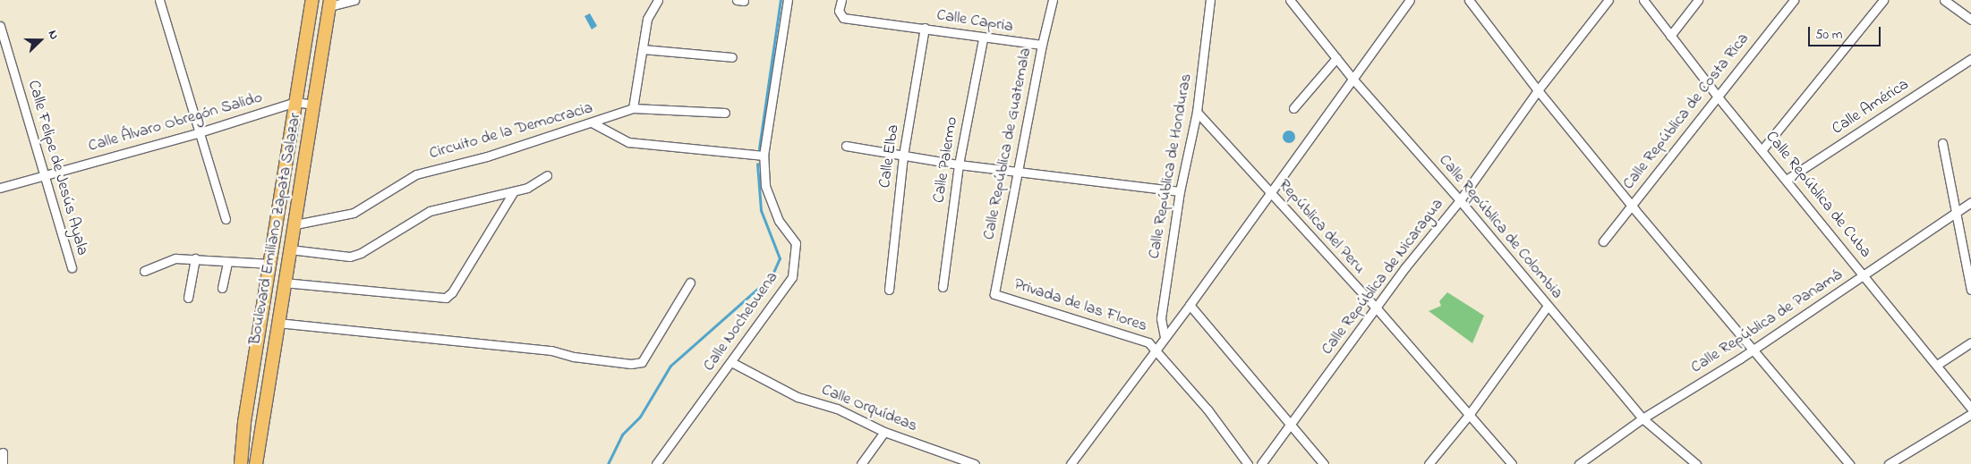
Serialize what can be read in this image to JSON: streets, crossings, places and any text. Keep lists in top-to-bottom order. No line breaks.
{"streets":{"main road":["Boulevard Emiliano Zapata Salazar"],"street":["Calle Capria","Calle América","Calle República de Costa Rica","Calle Álvaro Obregón Salido","Circuito de la Democracia","Calle República de Guatemala","Calle Elba","Calle Palermo","Calle República de Honduras","Calle Felipe de Jesús Ayala","Calle República de Cuba","República del Peru","Calle República de Colombia","Calle República de Nicaragua","Privada de las Flores","Calle Nochebuena","Calle República de Panamá","Calle Orquídeas"]},"crossings":[["Calle Capria","Calle República de Guatemala"],["Calle Capria","Calle Elba"],["Calle Capria","Calle Palermo"],["Calle América","Calle República de Cuba"],["Calle República de Costa Rica","Calle República de Cuba"],["Calle Álvaro Obregón Salido","Calle Felipe de Jesús Ayala"],["Calle Álvaro Obregón Salido","Boulevard Emiliano Zapata Salazar"],["Circuito de la Democracia","Boulevard Emiliano Zapata Salazar"],["Calle República de Guatemala","Privada de las Flores"],["Calle República de Honduras","República del Peru"],["Calle República de Cuba","Calle República de Panamá"],["República del Peru","Calle República de Nicaragua"],["Calle República de Colombia","Calle República de Nicaragua"],["Calle República de Colombia","Calle República de Panamá"],["Calle Nochebuena","Calle Orquídeas"]],"scale_bar":"50 m","north":"right"}
